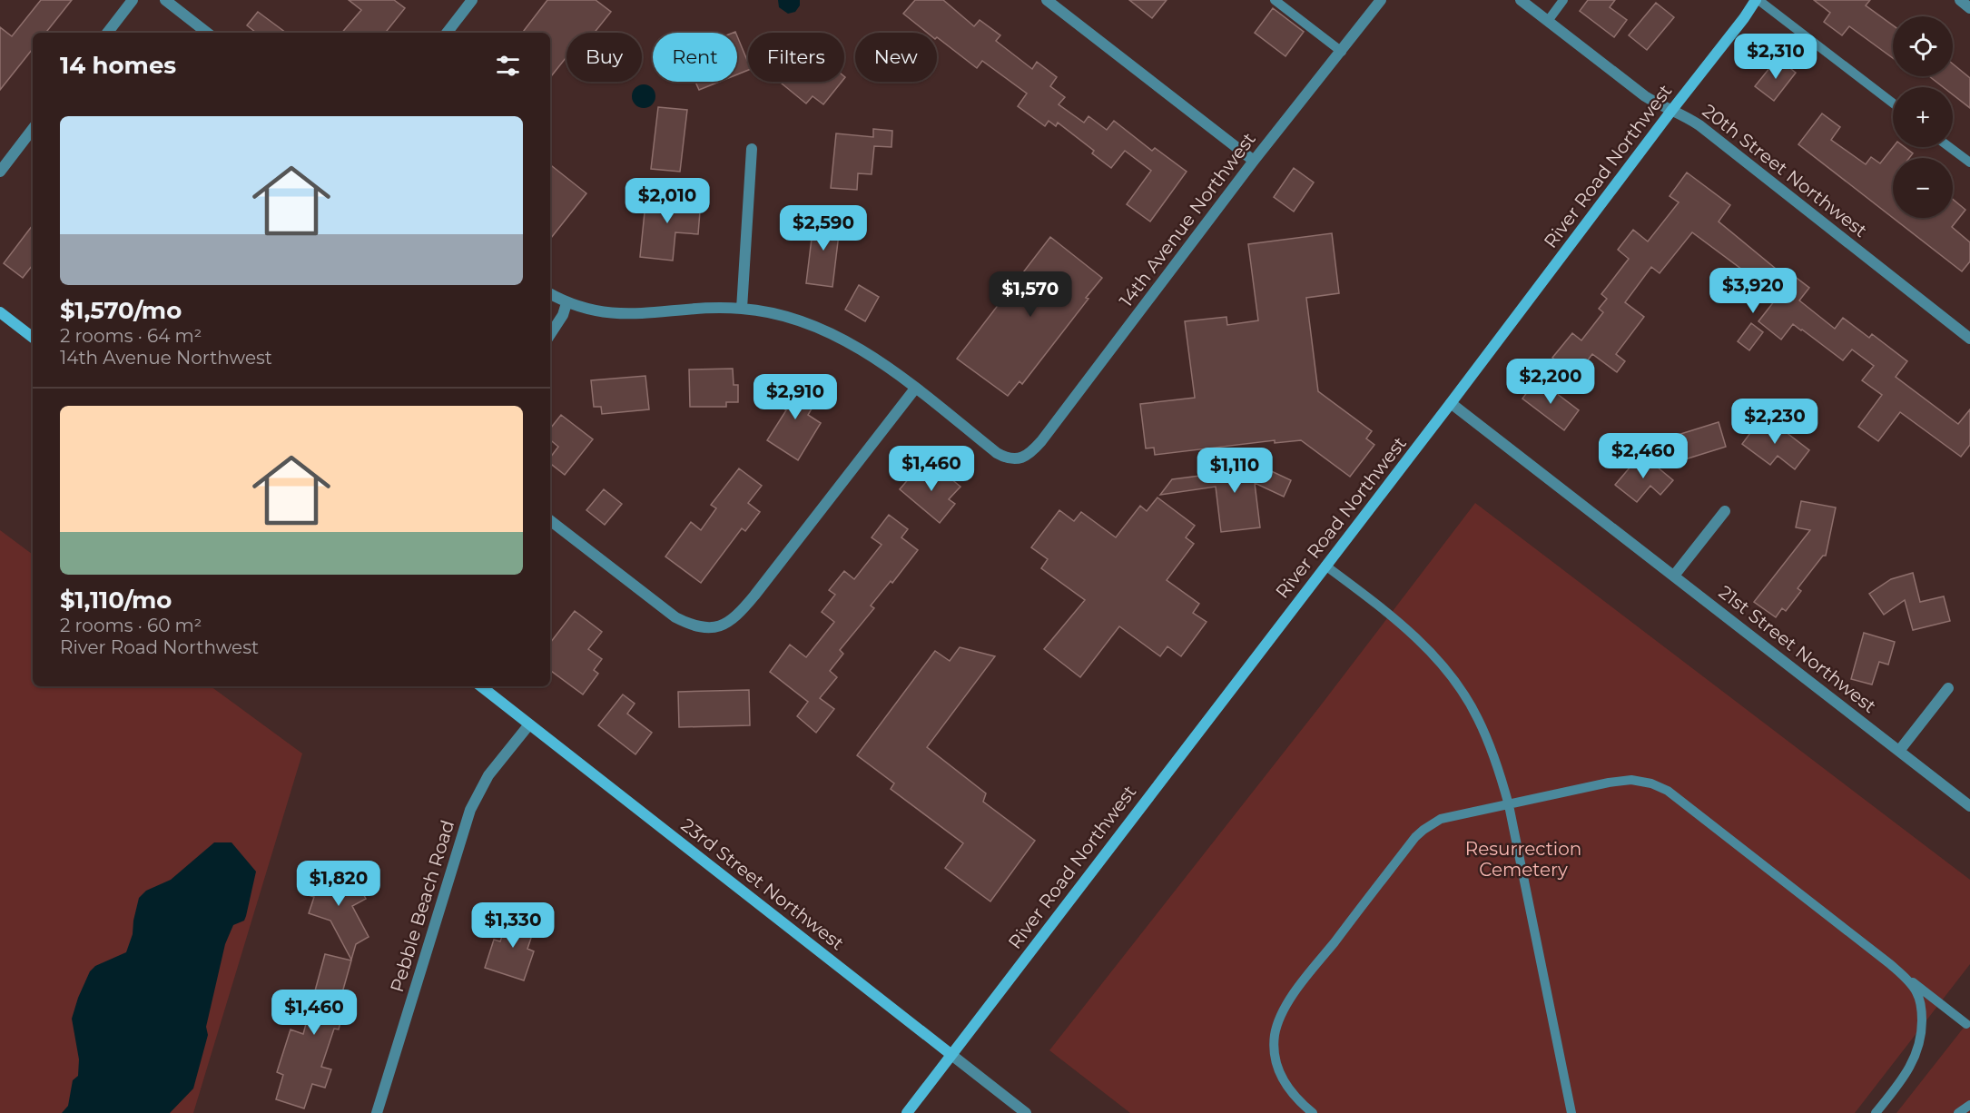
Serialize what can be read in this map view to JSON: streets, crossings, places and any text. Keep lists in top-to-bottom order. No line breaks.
{"streets":{"street":["River Road Northwest","20th Street Northwest","14th Avenue Northwest","21st Street Northwest","23rd Street Northwest","Pebble Beach Road"]},"crossings":[["River Road Northwest","20th Street Northwest"],["River Road Northwest","21st Street Northwest"],["River Road Northwest","23rd Street Northwest"],["23rd Street Northwest","Pebble Beach Road"]],"parks":["Resurrection Cemetery"],"page":{"map_buttons":["+","−"],"chip":["Buy","Rent","Filters","New"],"heading":"14 homes","price":["$2,310","$2,010","$2,590","$3,920","$1,570","$2,200","$2,910","$2,230","$2,460","$1,460","$1,110","$1,820","$1,330","$1,460"],"list":[{"name":"$1,570/mo","note":"2 rooms · 64 m² · 14th Avenue Northwest"},{"name":"$1,110/mo","note":"2 rooms · 60 m² · River Road Northwest"}]}}
